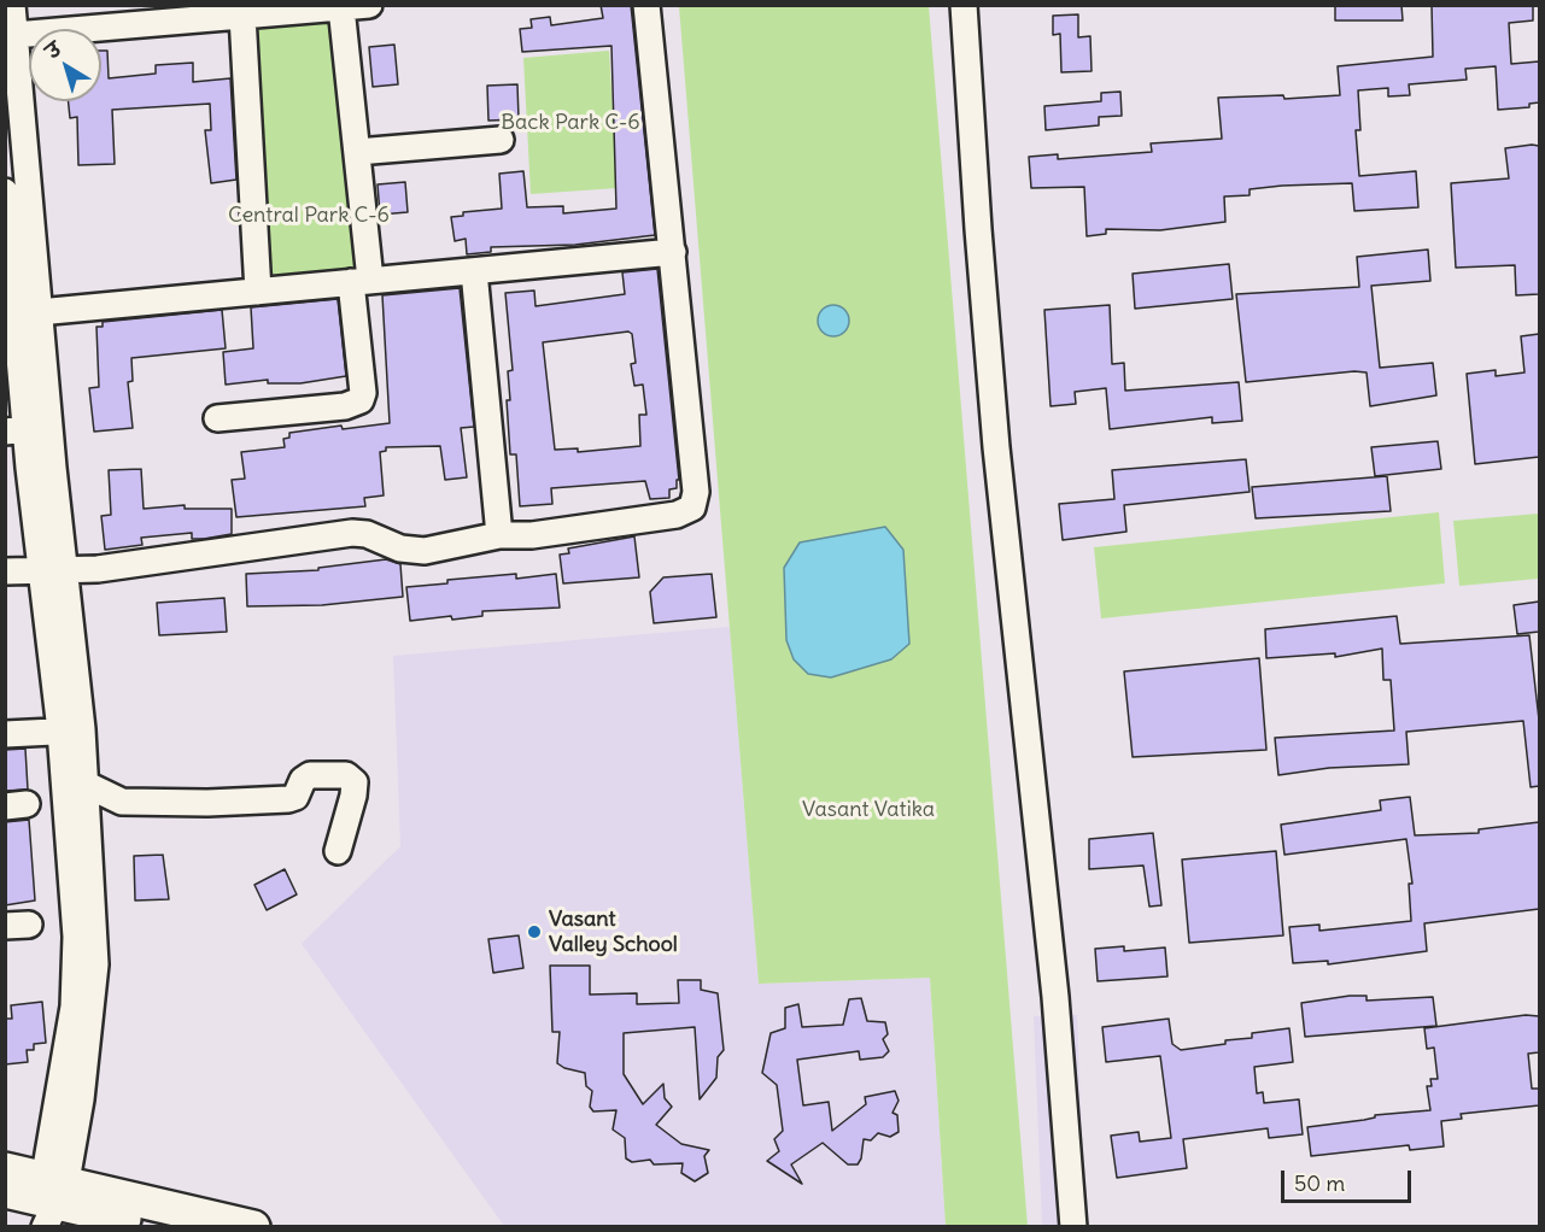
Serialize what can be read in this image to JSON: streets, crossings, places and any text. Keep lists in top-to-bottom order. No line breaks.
{"parks":["Back Park C-6","Central Park C-6","Vasant Vatika"],"places":["Vasant Valley School"],"scale_bar":"50 m","north":"top left"}
